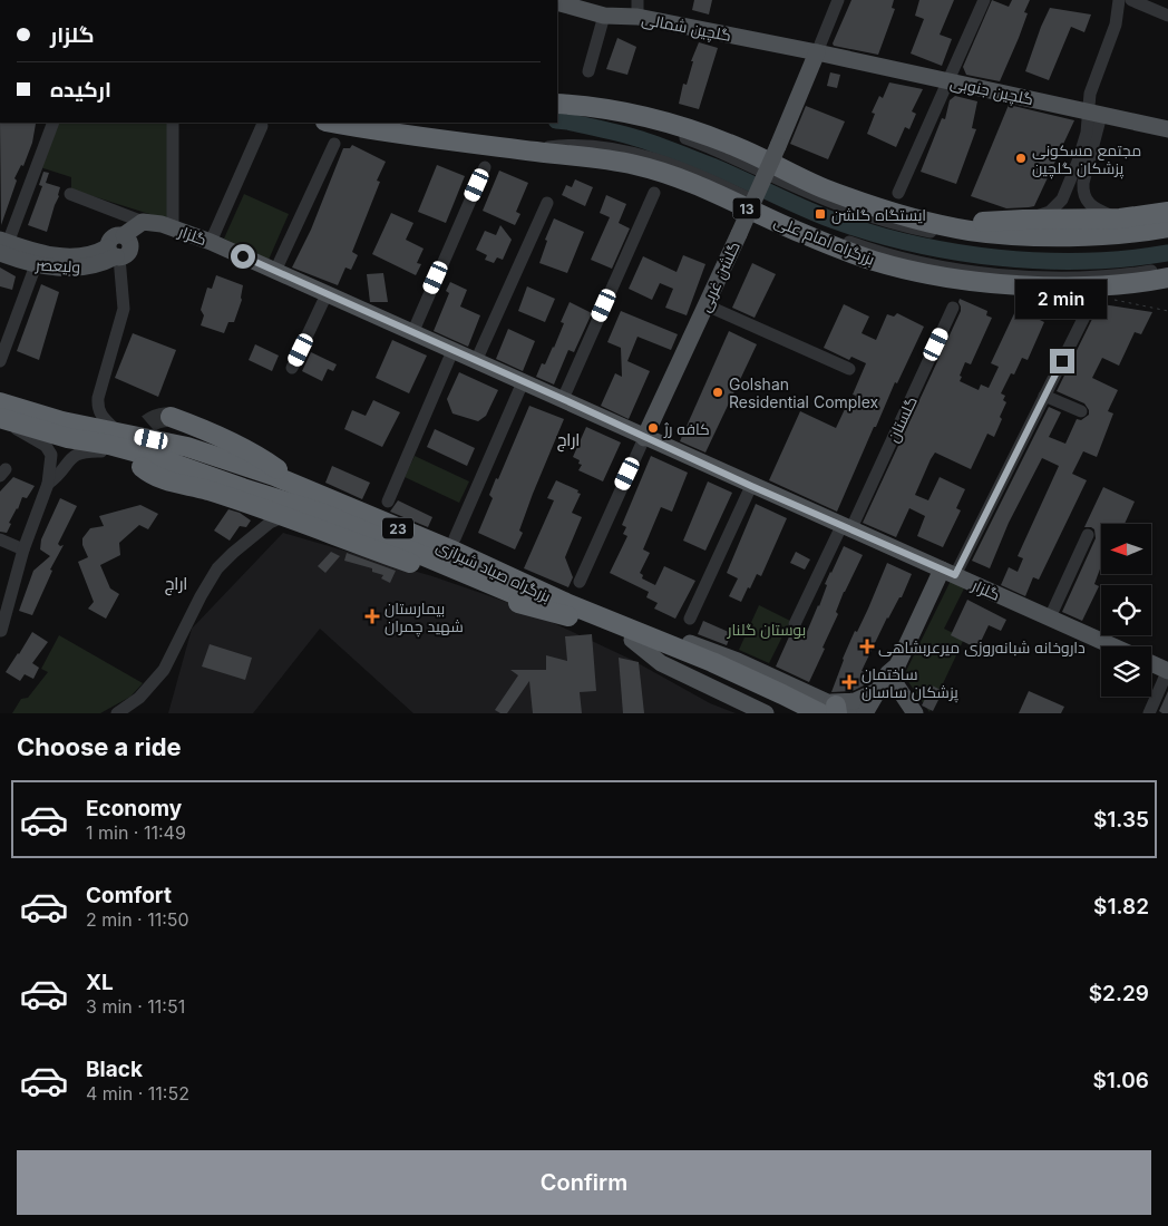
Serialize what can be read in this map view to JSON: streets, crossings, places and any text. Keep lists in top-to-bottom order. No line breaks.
{"streets":{"highway":["13","بزرگراه امام علی","23","بزرگراه صیاد شیرازی"],"main road":["گلچین شمالی","گلچین جنوبی","گلزار","ولیعصر","گلشن غربی"],"street":["گلستان"]},"crossings":[["گلچین شمالی","گلچین جنوبی"],["گلچین شمالی","گلشن غربی"],["گلچین جنوبی","گلشن غربی"],["گلزار","گلشن غربی"],["گلزار","گلستان"]],"districts":["اراج","اراج"],"parks":["بوستان گلنار"],"places":{"other":["مجتمع مسکونی پزشکان گلچین","Golshan Residential Complex","کافه رژ"],"transit":["ایستگاه گلشن"],"health":["بیمارستان شهید چمران","داروخانه شبانه‌روزی میرعربشاهی","ساختمان پزشکان ساسان"]},"north":"left","page":{"banner":["گلزار","ارکیده"],"bubble":"2 min","heading":"Choose a ride","list":[{"name":"Economy","note":"1 min · 11:49","value":"$1.35"},{"name":"Comfort","note":"2 min · 11:50","value":"$1.82"},{"name":"XL","note":"3 min · 11:51","value":"$2.29"},{"name":"Black","note":"4 min · 11:52","value":"$1.06"}],"buttons":"Confirm"}}
